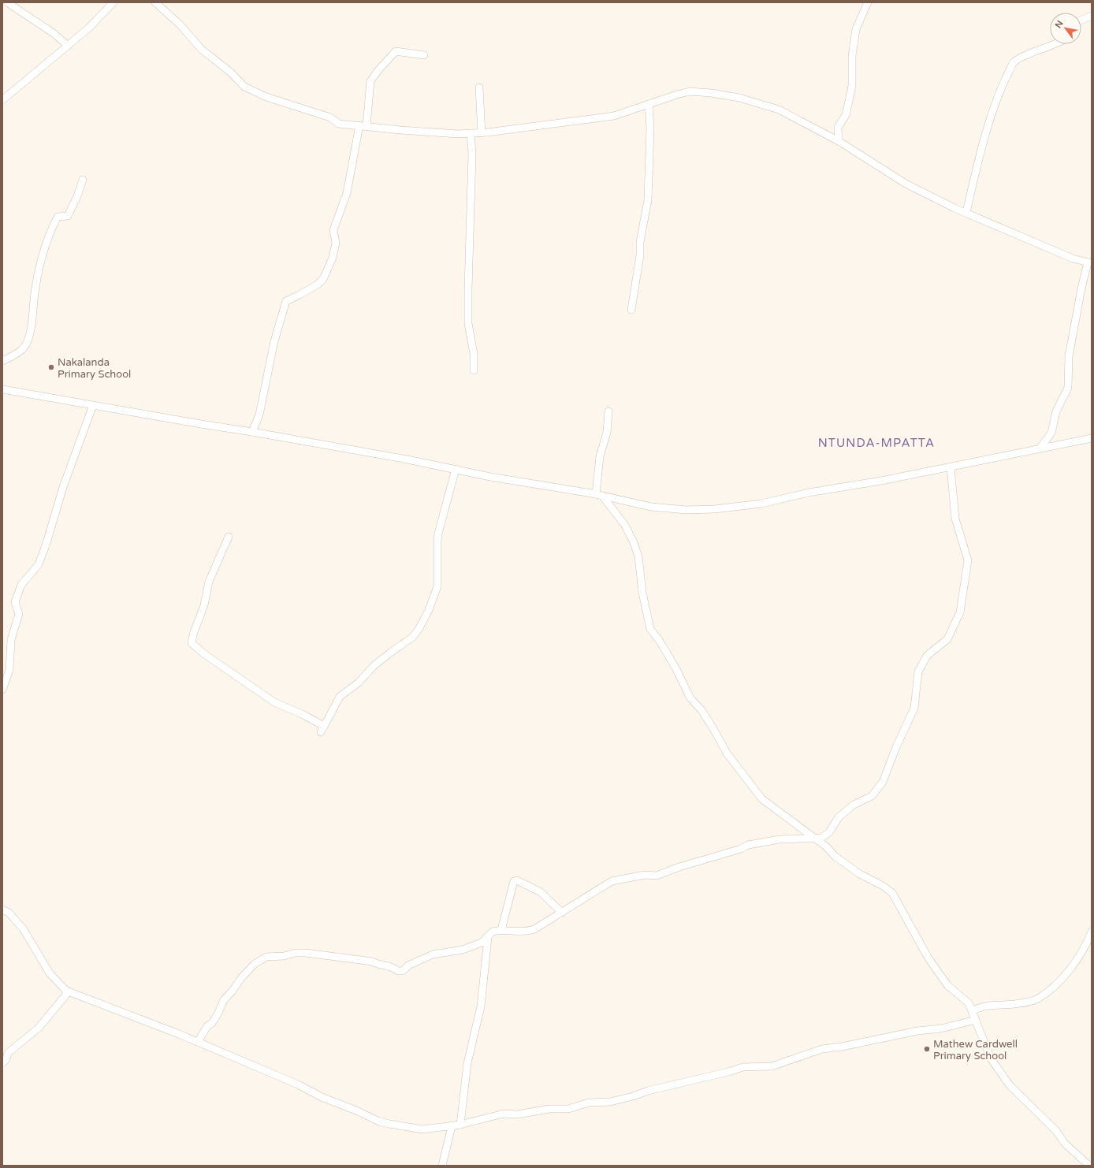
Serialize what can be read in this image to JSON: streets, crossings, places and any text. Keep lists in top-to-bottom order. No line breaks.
{"districts":["NTUNDA-MPATTA"],"places":["Nakalanda Primary School","Mathew Cardwell Primary School"],"north":"top left"}
